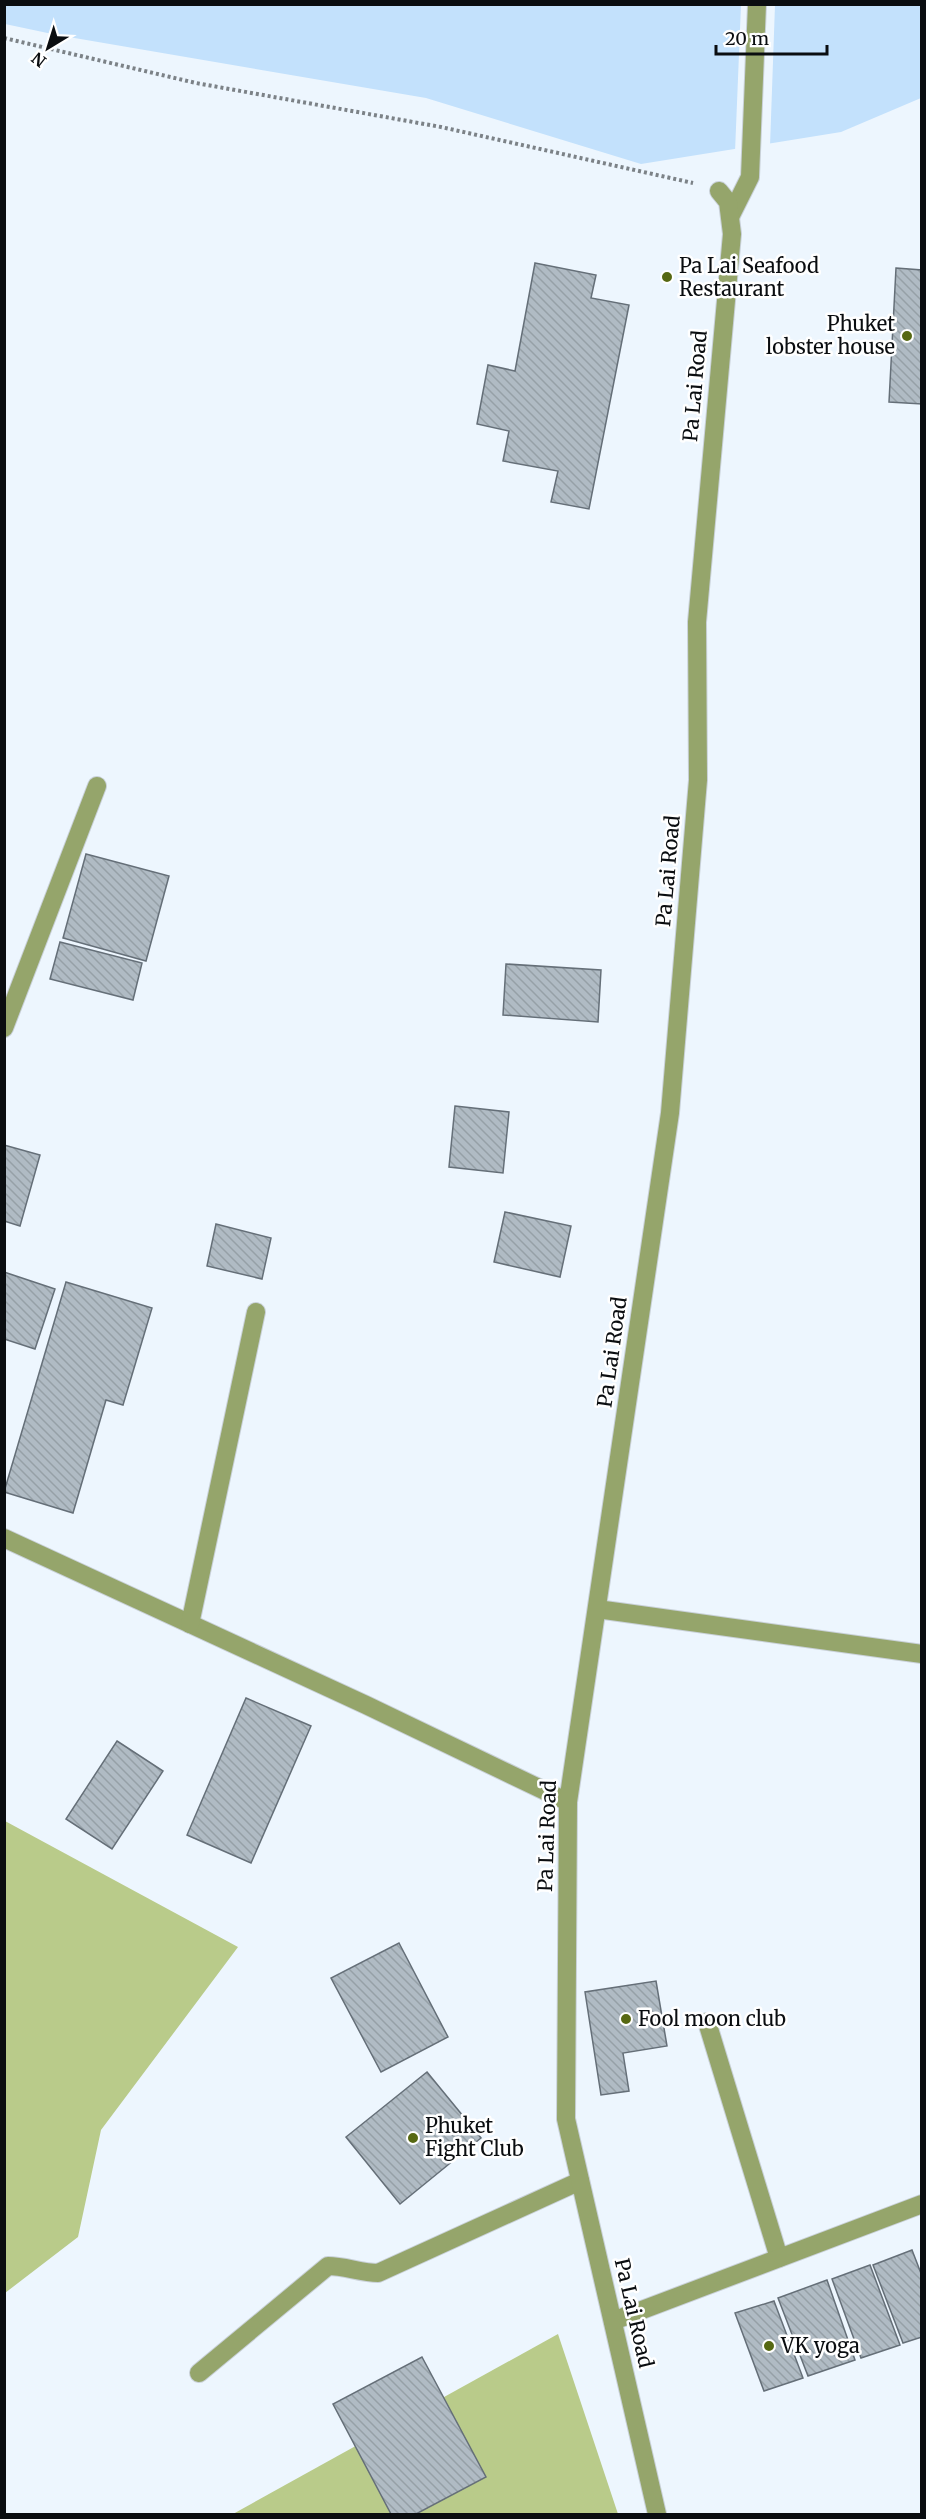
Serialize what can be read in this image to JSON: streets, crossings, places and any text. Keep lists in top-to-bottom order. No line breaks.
{"streets":{"street":["Pa Lai Road"]},"places":["Pa Lai Seafood Restaurant","Phuket lobster house","Fool moon club","Phuket Fight Club","VK yoga"],"scale_bar":"20 m","north":"bottom left"}
